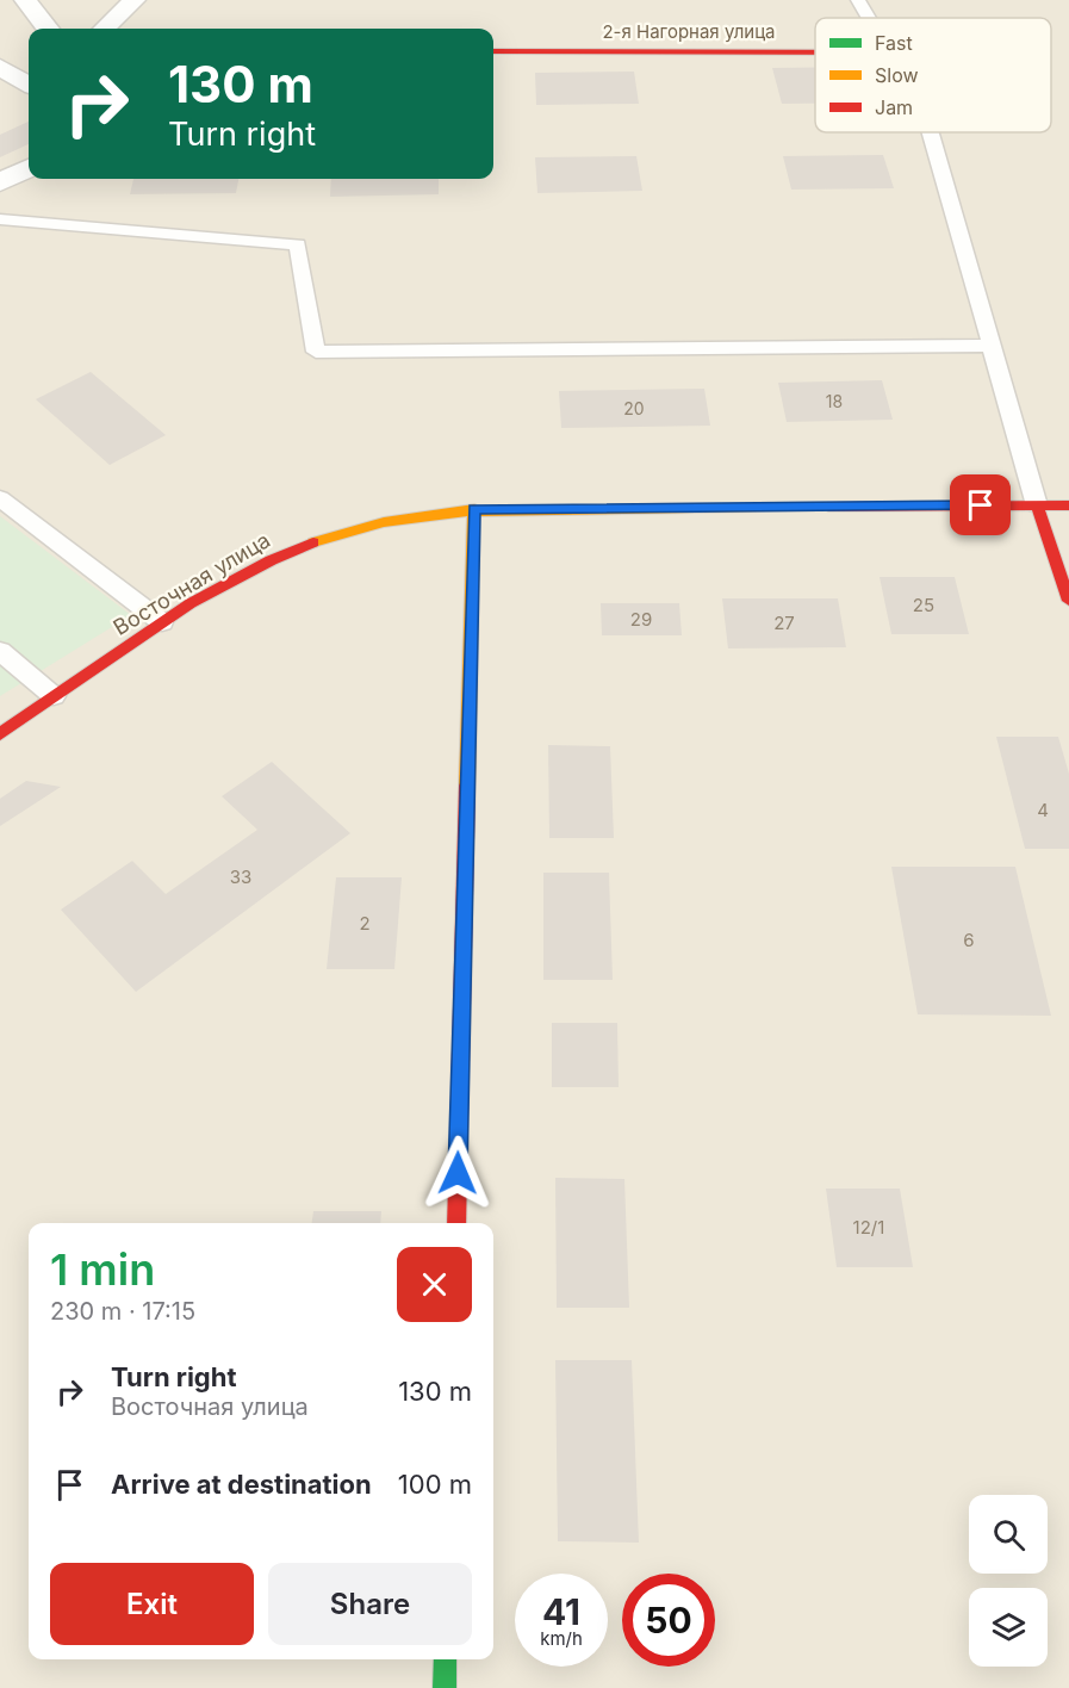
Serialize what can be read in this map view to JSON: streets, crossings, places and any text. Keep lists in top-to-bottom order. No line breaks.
{"streets":{"main road":["2-я Нагорная улица","Восточная улица"]},"house_numbers":["18","20","25","29","27","4","33","2","6","12/1"],"legend":["Fast","Slow","Jam"],"page":{"turn":["130 m","Turn right"],"heading":["1 min","230 m · 17:15"],"list":[{"name":"Turn right","note":"Восточная улица","value":"130 m"},{"name":"Arrive at destination","value":"100 m"}],"buttons":["Exit","Share"],"speed":"41 km/h","limit":"50"}}
